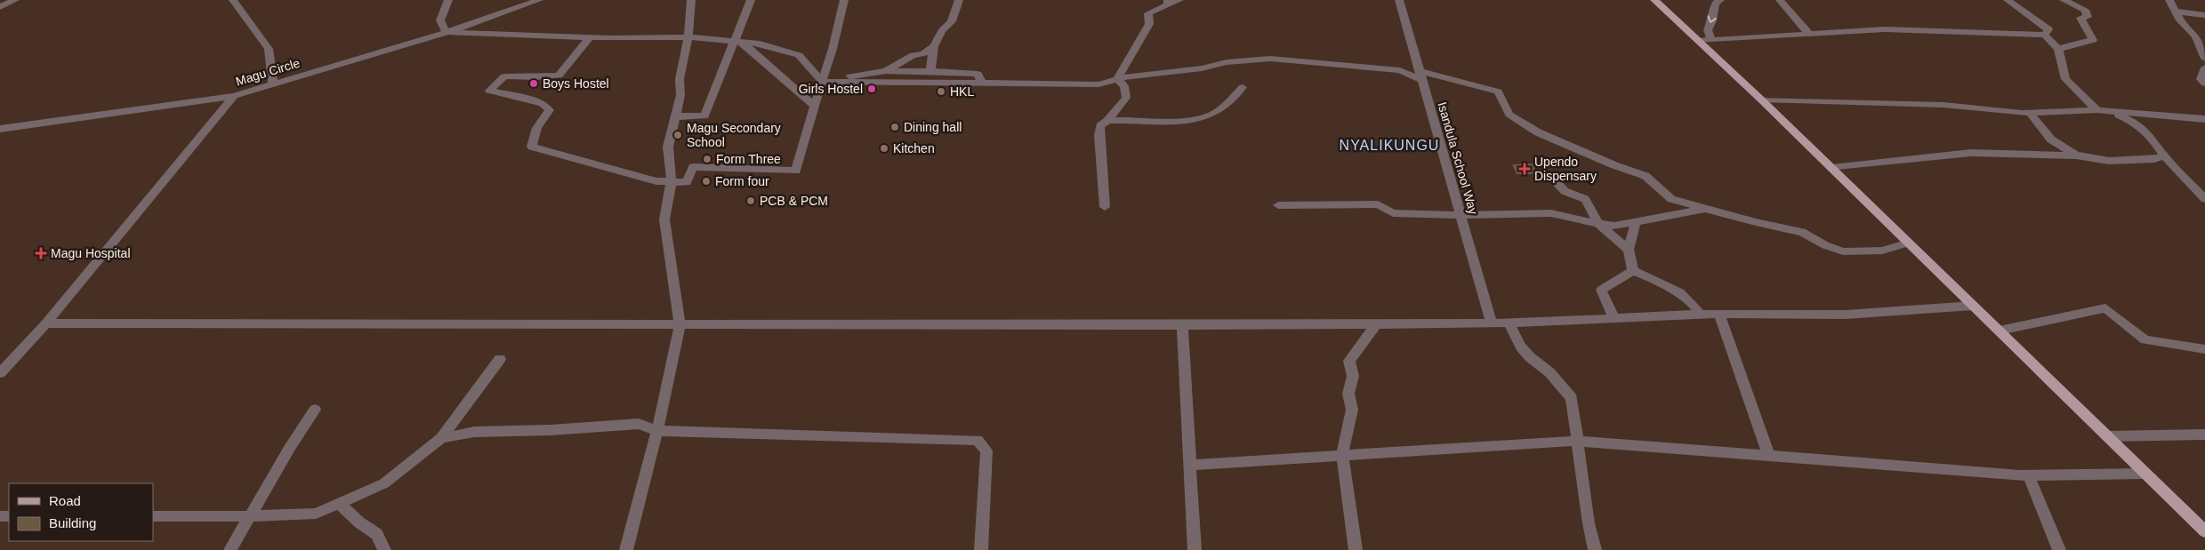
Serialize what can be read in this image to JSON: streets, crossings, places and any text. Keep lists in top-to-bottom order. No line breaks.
{"streets":{"street":["Magu Circle","Isandula School Way"]},"districts":["NYALIKUNGU"],"places":{"other":["Boys Hostel","Girls Hostel","HKL","Dining hall","Magu Secondary School","Kitchen","Form Three","Form four","PCB & PCM"],"health":["Upendo Dispensary","Magu Hospital"]},"legend":["Road","Building"]}
